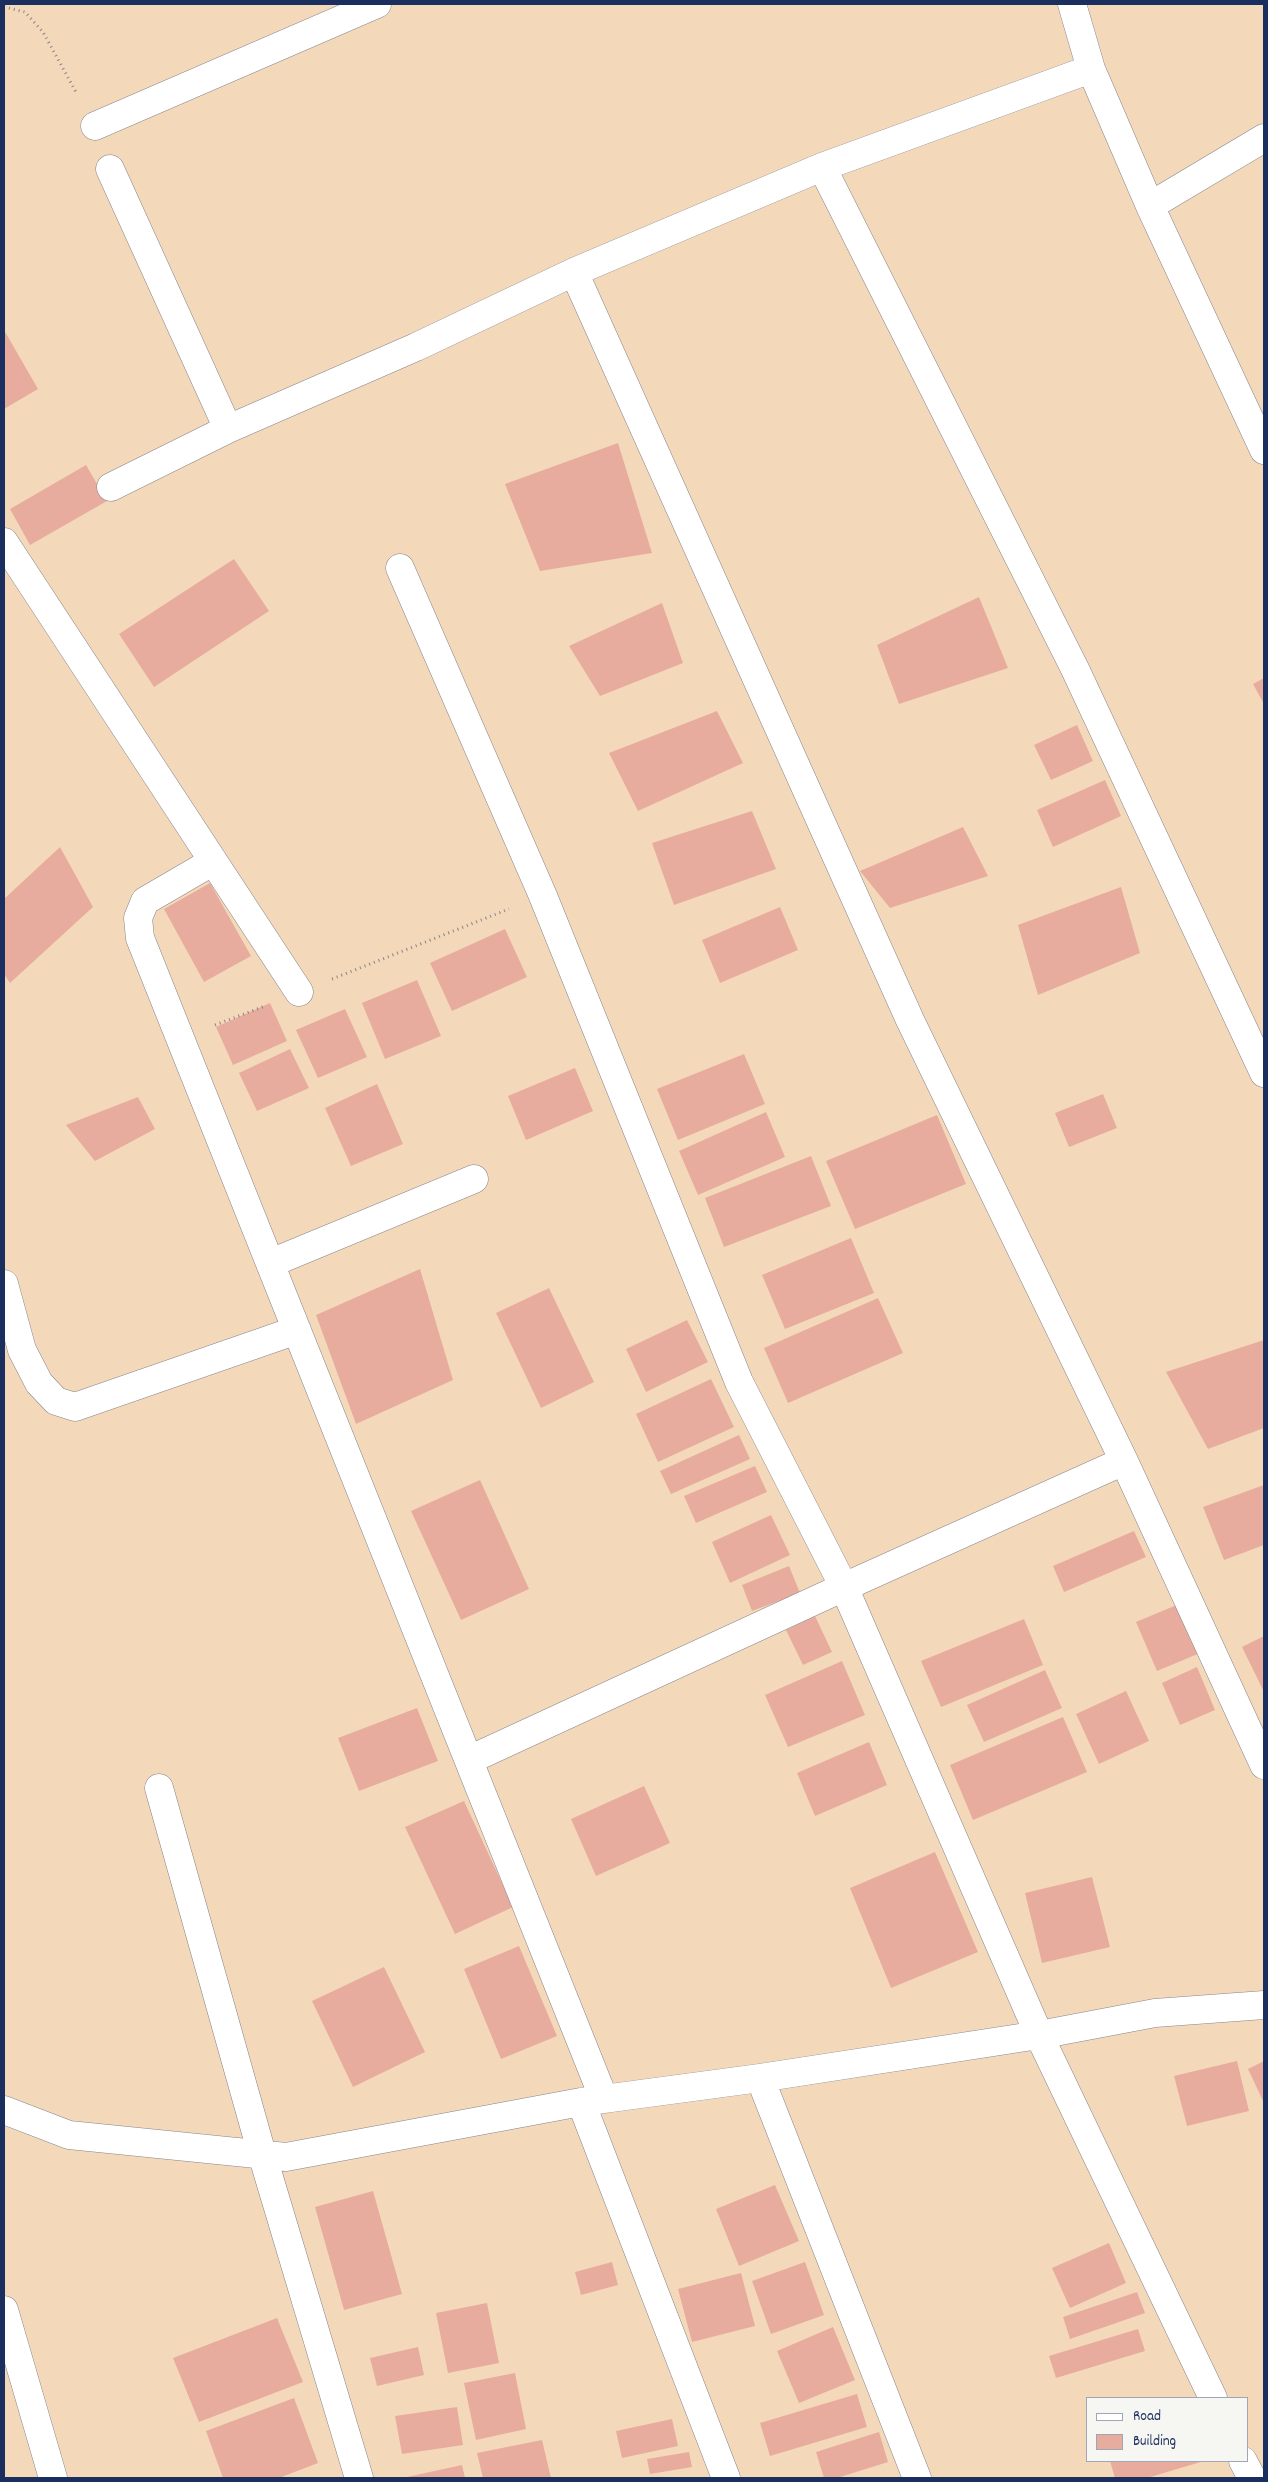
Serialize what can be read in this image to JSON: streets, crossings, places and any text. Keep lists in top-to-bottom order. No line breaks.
{"legend":["Road","Building"]}
